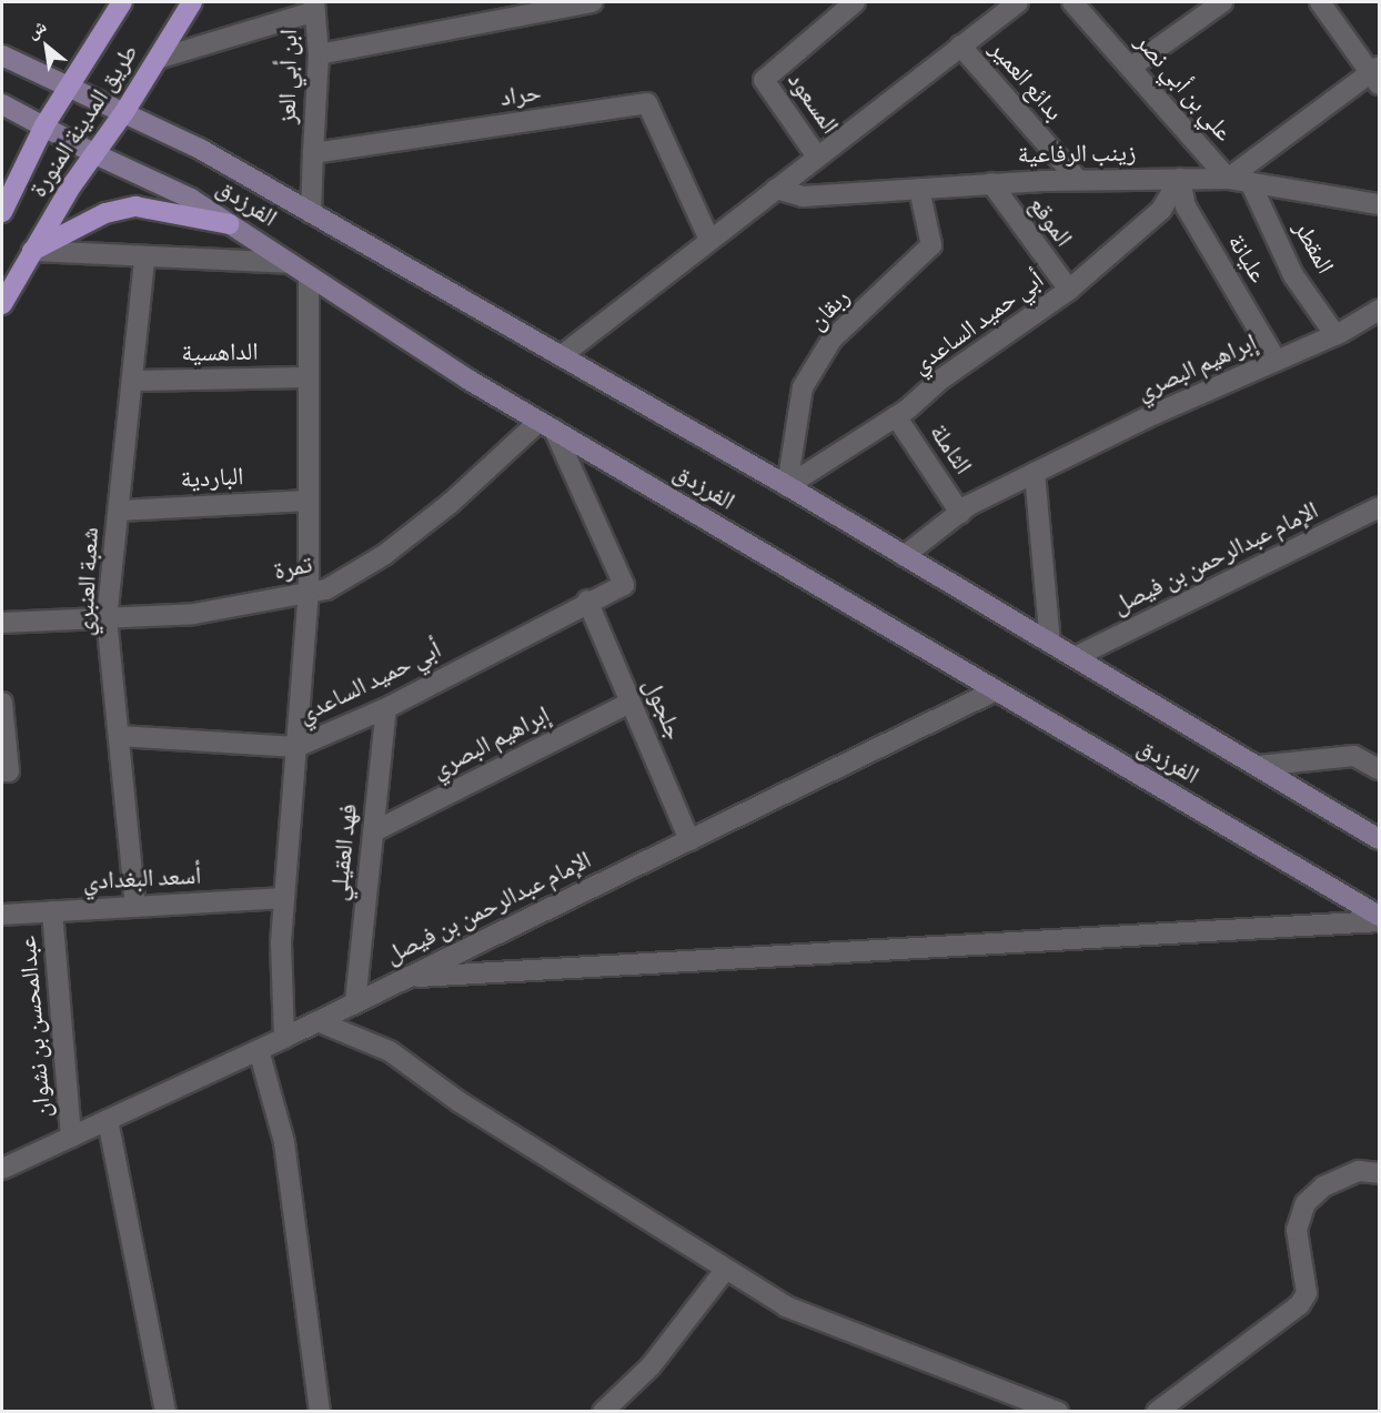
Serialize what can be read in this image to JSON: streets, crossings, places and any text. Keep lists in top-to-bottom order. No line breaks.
{"streets":{"main road":["طريق المدينة المنورة","الفرزدق"],"street":["ابن أبي العز","بدائع العمير","علي بن أبي نصر","حراد","المسعود","زينب الرفاعية","الموقع","المقطر","عليانة","ربقان","أبي حميد الساعدي","الداهسية","إبراهيم البصري","الثاملة","الباردية","الإمام عبدالرحمن بن فيصل","تمرة","شعبة العنبري","جلجول","فهد العقيلي","أسعد البغدادي","عبدالمحسن بن نشوان"]},"crossings":[["ابن أبي العز","حراد"],["بدائع العمير","زينب الرفاعية"],["علي بن أبي نصر","زينب الرفاعية"],["طريق المدينة المنورة","الفرزدق"],["زينب الرفاعية","الموقع"],["زينب الرفاعية","المقطر"],["زينب الرفاعية","عليانة"],["زينب الرفاعية","ربقان"],["زينب الرفاعية","أبي حميد الساعدي"],["الفرزدق","ربقان"],["الفرزدق","أبي حميد الساعدي"],["الفرزدق","إبراهيم البصري"],["الفرزدق","الإمام عبدالرحمن بن فيصل"],["الفرزدق","تمرة"],["الموقع","أبي حميد الساعدي"],["المقطر","إبراهيم البصري"],["عليانة","أبي حميد الساعدي"],["عليانة","إبراهيم البصري"],["ربقان","أبي حميد الساعدي"],["أبي حميد الساعدي","الثاملة"],["أبي حميد الساعدي","تمرة"],["أبي حميد الساعدي","شعبة العنبري"],["أبي حميد الساعدي","جلجول"],["أبي حميد الساعدي","فهد العقيلي"],["الداهسية","شعبة العنبري"],["إبراهيم البصري","الثاملة"],["إبراهيم البصري","جلجول"],["إبراهيم البصري","فهد العقيلي"],["الباردية","شعبة العنبري"],["الإمام عبدالرحمن بن فيصل","جلجول"],["الإمام عبدالرحمن بن فيصل","فهد العقيلي"],["الإمام عبدالرحمن بن فيصل","عبدالمحسن بن نشوان"],["تمرة","شعبة العنبري"],["شعبة العنبري","أسعد البغدادي"],["أسعد البغدادي","عبدالمحسن بن نشوان"]],"north":"top left"}
